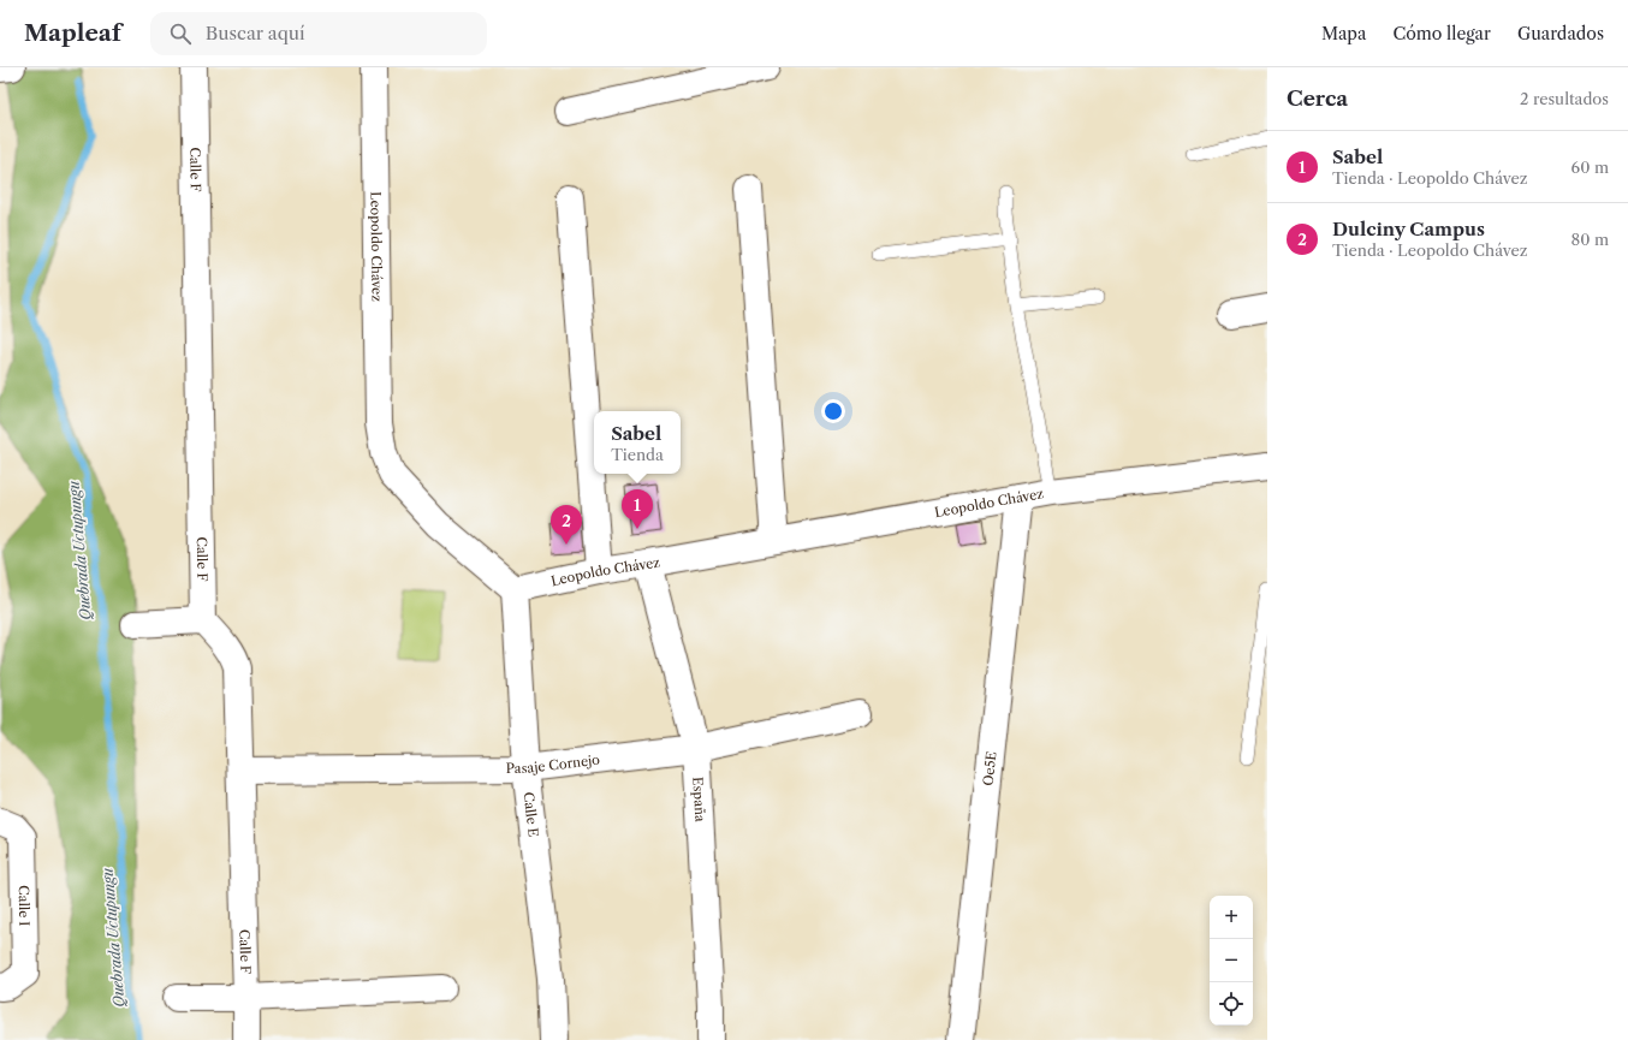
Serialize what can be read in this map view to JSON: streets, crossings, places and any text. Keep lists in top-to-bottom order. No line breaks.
{"streets":{"street":["Calle F","Leopoldo Chávez","Pasaje Cornejo","Oe5E","España","Calle E","Calle I"]},"crossings":[["Calle F","Pasaje Cornejo"],["Leopoldo Chávez","Oe5E"],["Leopoldo Chávez","España"],["Leopoldo Chávez","Calle E"],["Pasaje Cornejo","España"],["Pasaje Cornejo","Calle E"]],"water":["Quebrada Uctupungu"],"page":{"header":"Mapleaf","search":"Buscar aquí","nav":["Mapa","Cómo llegar","Guardados"],"heading":["Cerca","2 resultados"],"list":[{"mark":"1","name":"Sabel","note":"Tienda · Leopoldo Chávez","value":"60 m"},{"mark":"2","name":"Dulciny Campus","note":"Tienda · Leopoldo Chávez","value":"80 m"}],"popup":["Sabel","Tienda"],"pins":["1","2"],"map_buttons":["+","−"]}}
